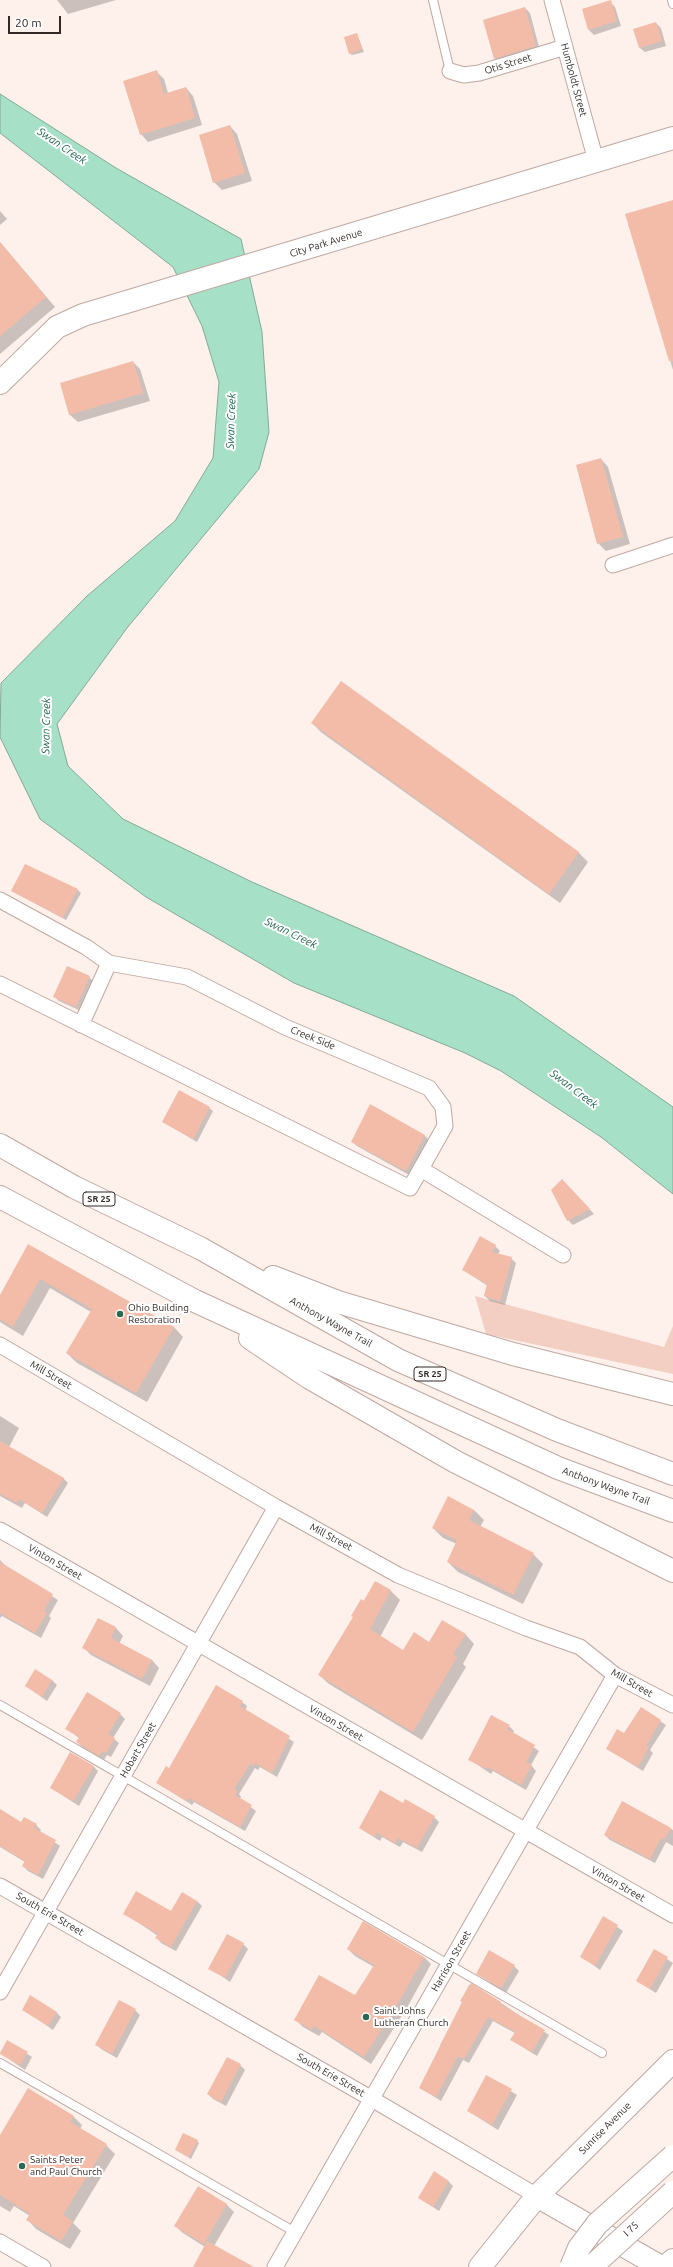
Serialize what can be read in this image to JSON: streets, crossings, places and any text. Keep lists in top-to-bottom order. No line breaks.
{"streets":{"main road":["City Park Avenue","SR 25","Anthony Wayne Trail","South Erie Street","Sunrise Avenue","I 75"],"street":["Otis Street","Humboldt Street","Creek Side","Mill Street","Vinton Street","Hobart Street","Harrison Street"]},"crossings":[["Otis Street","Humboldt Street"],["Humboldt Street","City Park Avenue"],["Mill Street","Hobart Street"],["Mill Street","Harrison Street"],["Vinton Street","Hobart Street"],["Vinton Street","Harrison Street"],["Hobart Street","South Erie Street"],["South Erie Street","Harrison Street"],["South Erie Street","Sunrise Avenue"]],"water":["Swan Creek"],"places":["Ohio Building Restoration","Saint Johns Lutheran Church","Saints Peter and Paul Church"],"scale_bar":"20 m"}
